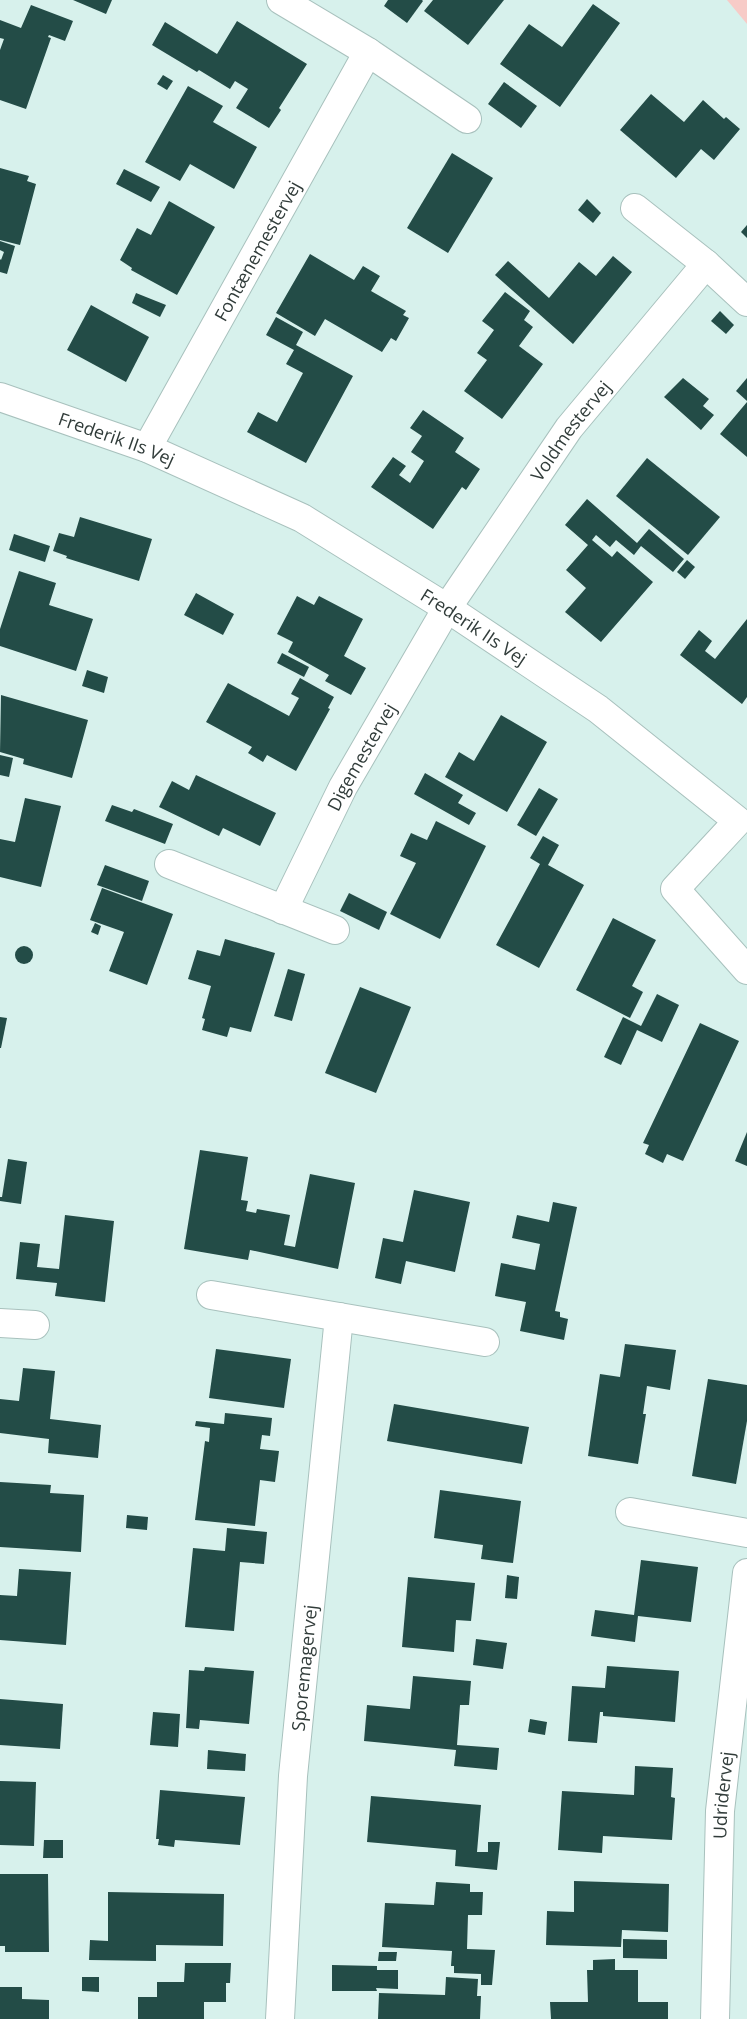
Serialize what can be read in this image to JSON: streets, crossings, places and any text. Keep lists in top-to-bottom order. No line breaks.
{"streets":{"street":["Fontænemestervej","Voldmestervej","Frederik IIs Vej","Digemestervej","Sporemagervej","Udridervej"]},"crossings":[["Fontænemestervej","Frederik IIs Vej"],["Voldmestervej","Frederik IIs Vej"],["Voldmestervej","Digemestervej"],["Frederik IIs Vej","Digemestervej"]]}
